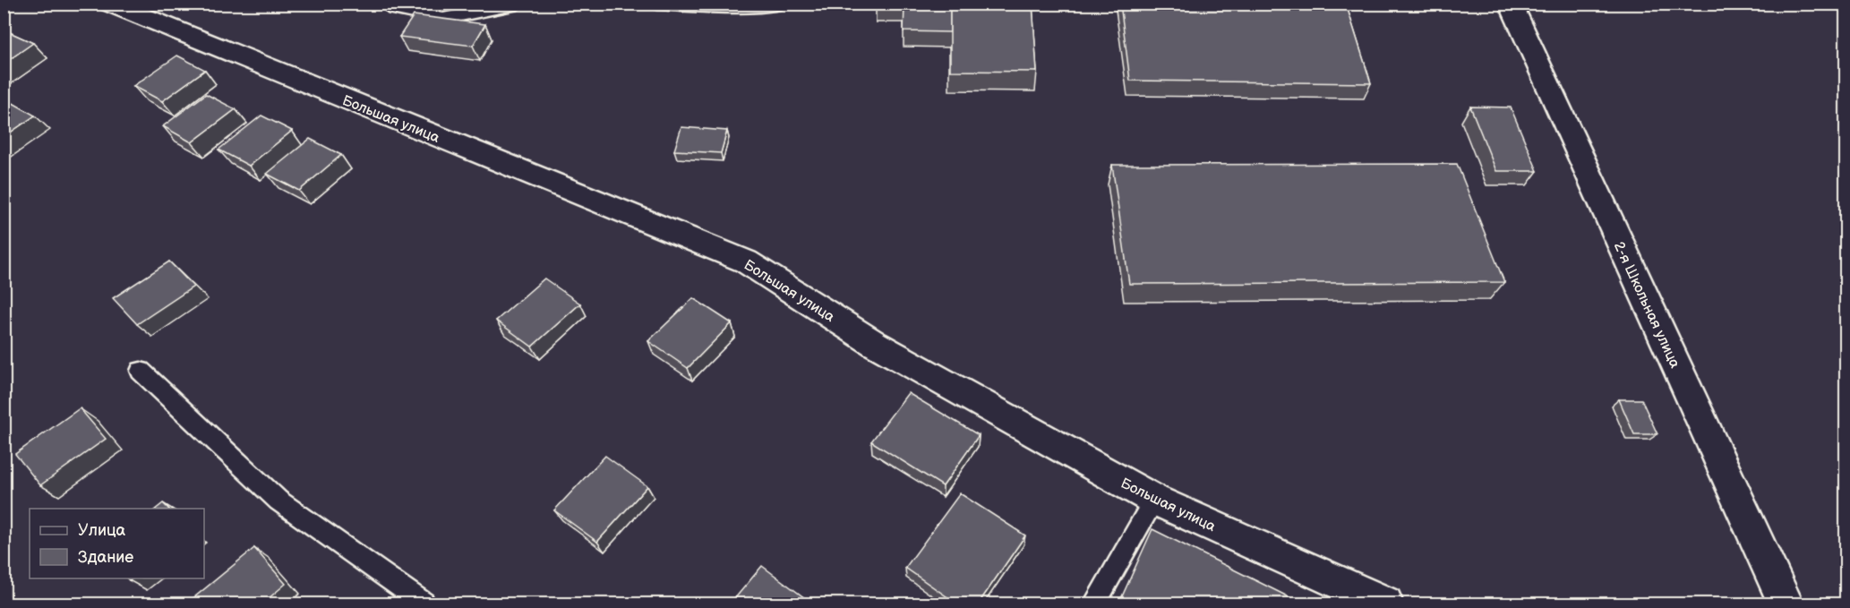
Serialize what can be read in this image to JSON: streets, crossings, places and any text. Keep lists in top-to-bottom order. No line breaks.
{"streets":{"street":["Большая улица","2-я Школьная улица"]},"legend":["Улица","Здание"]}
